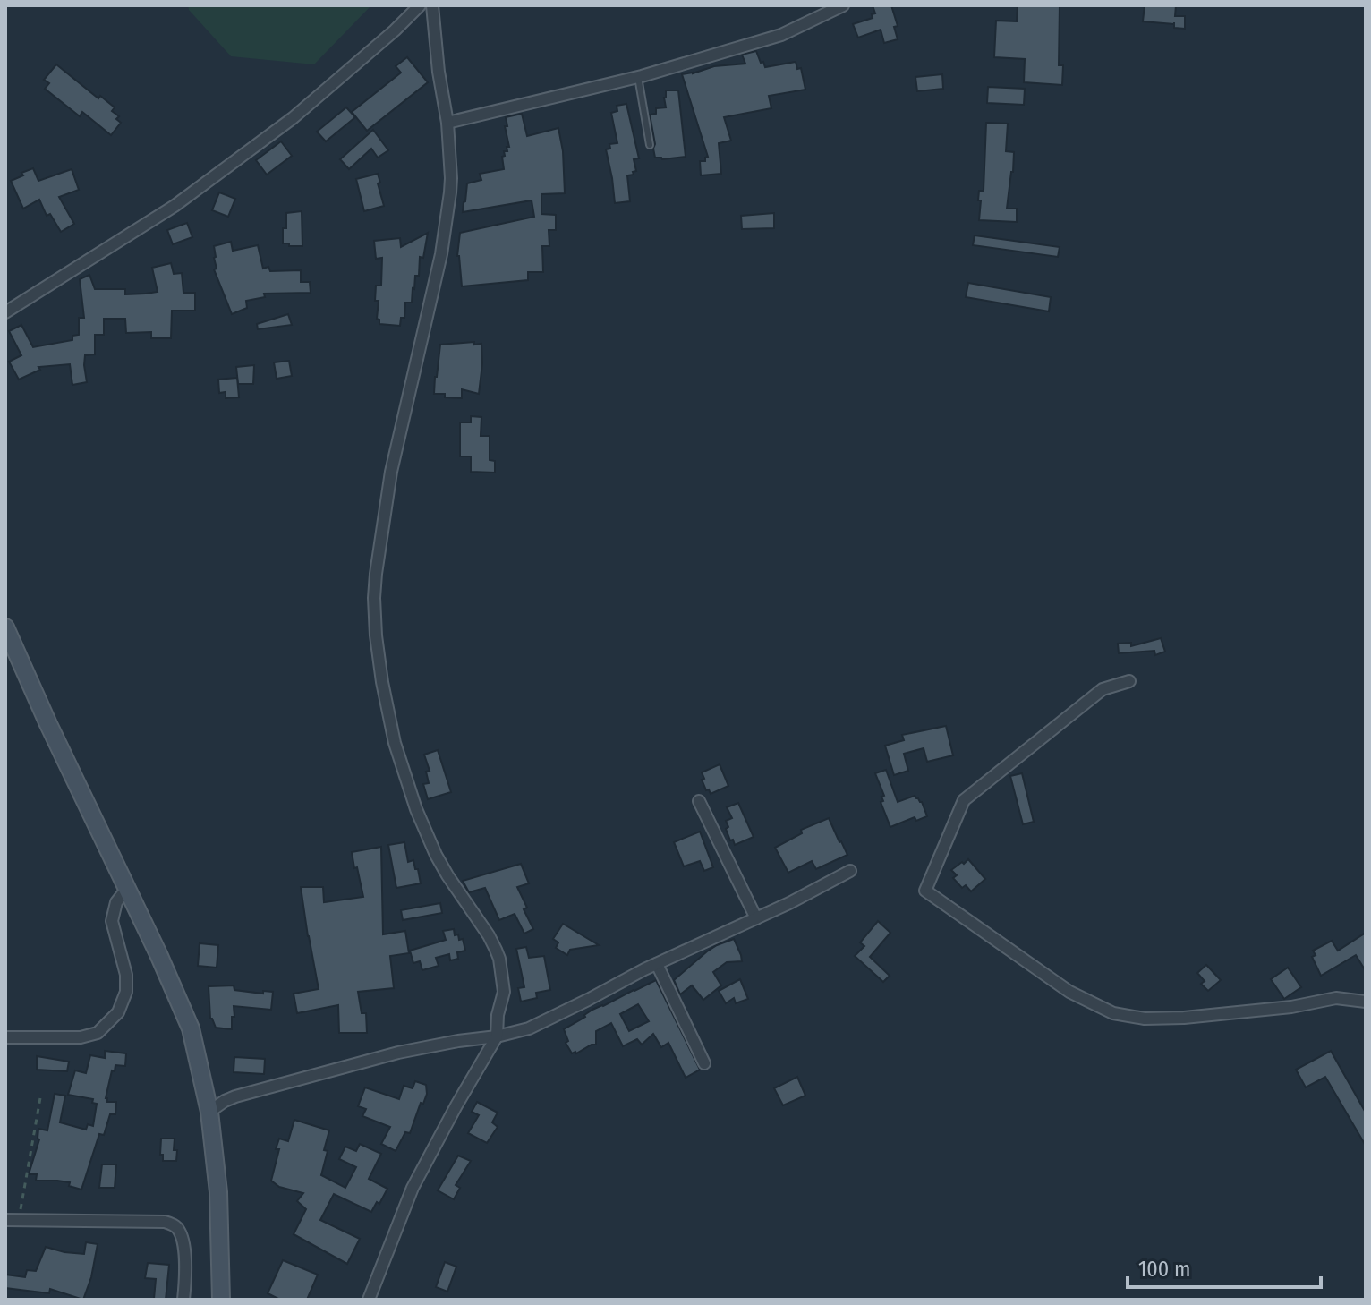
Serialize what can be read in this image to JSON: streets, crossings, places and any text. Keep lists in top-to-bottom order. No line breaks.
{"scale_bar":"100 m"}
